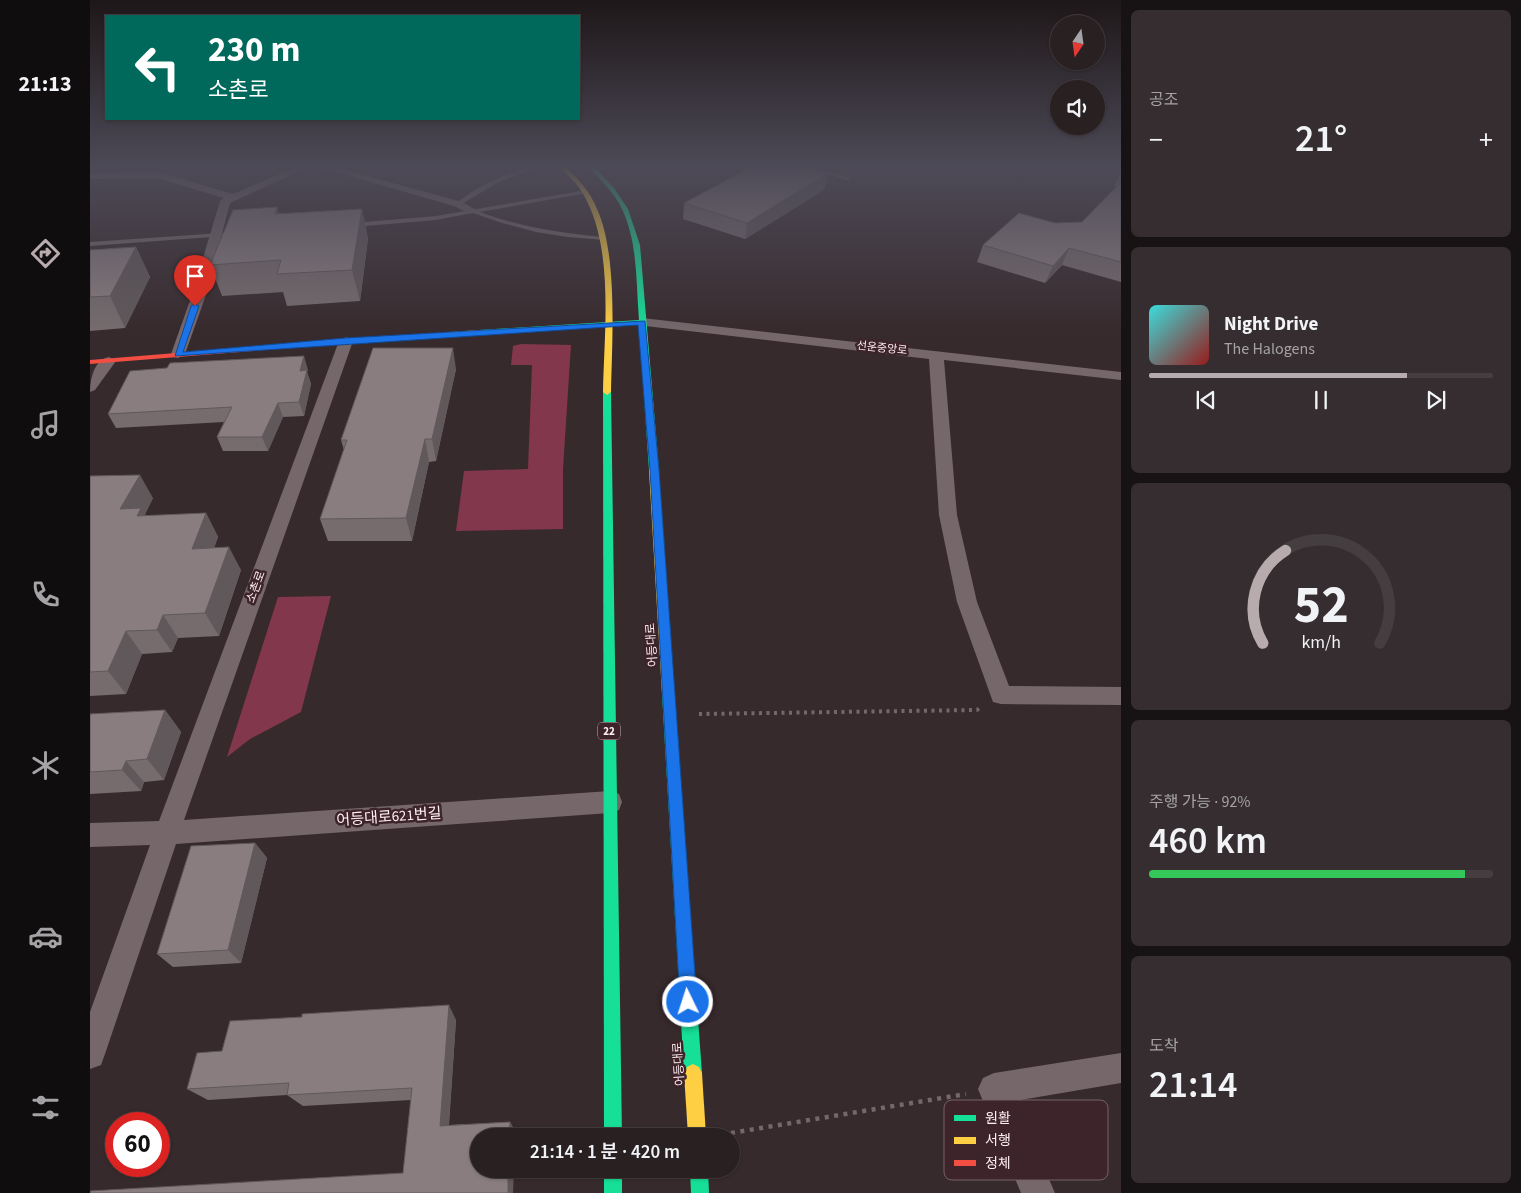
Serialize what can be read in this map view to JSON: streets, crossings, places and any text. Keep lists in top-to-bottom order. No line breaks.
{"streets":{"main road":["어등대로","22"],"street":["선운중앙로","소촌로","어등대로621번길"]},"crossings":[["선운중앙로","어등대로"],["소촌로","어등대로621번길"],["22","어등대로621번길"]],"legend":["원활","서행","정체"],"north":"bottom","page":{"tabs":"21:13","tile":["공조",["주행 가능 · 92%","460 km"],["도착","21:14"]],"turn":["230 m","소촌로"],"heat":["−","21°","+"],"song":["Night Drive","The Halogens"],"limit":"60","trip":"21:14 · 1 분 · 420 m","gauge":["52","km/h"]}}
